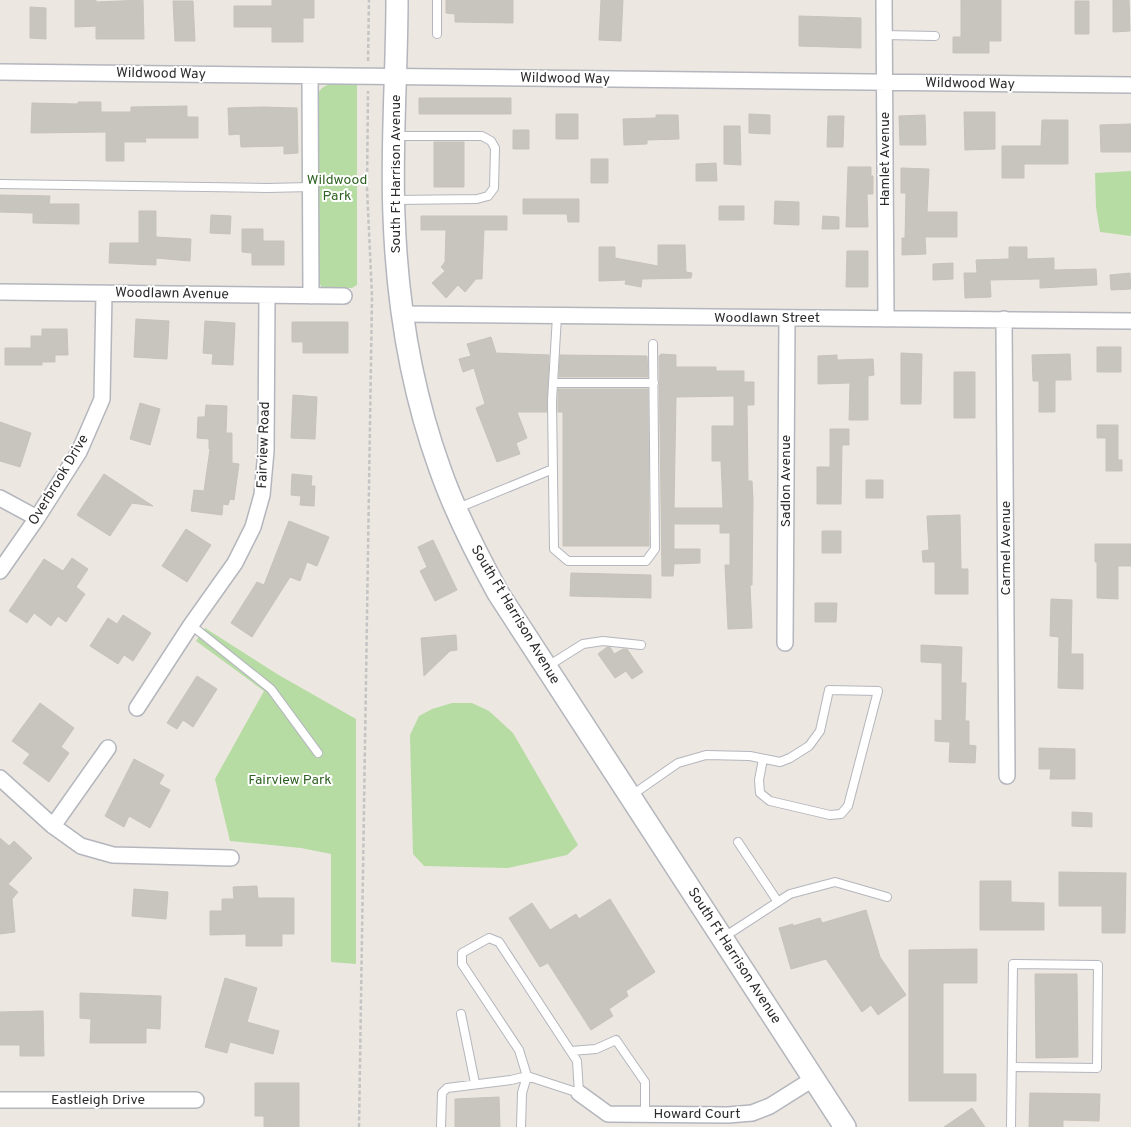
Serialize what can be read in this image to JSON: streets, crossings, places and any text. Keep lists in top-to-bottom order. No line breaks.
{"streets":{"main road":["South Ft Harrison Avenue"],"street":["Wildwood Way","Hamlet Avenue","Woodlawn Avenue","Woodlawn Street","Fairview Road","Overbrook Drive","Sadlon Avenue","Carmel Avenue","Eastleigh Drive","Howard Court"]},"crossings":[["Wildwood Way","Hamlet Avenue"],["Wildwood Way","South Ft Harrison Avenue"],["Hamlet Avenue","Woodlawn Street"],["South Ft Harrison Avenue","Woodlawn Street"],["South Ft Harrison Avenue","Howard Court"],["Woodlawn Avenue","Fairview Road"],["Woodlawn Avenue","Overbrook Drive"],["Woodlawn Street","Sadlon Avenue"],["Woodlawn Street","Carmel Avenue"]],"parks":["Wildwood Park","Fairview Park"]}
